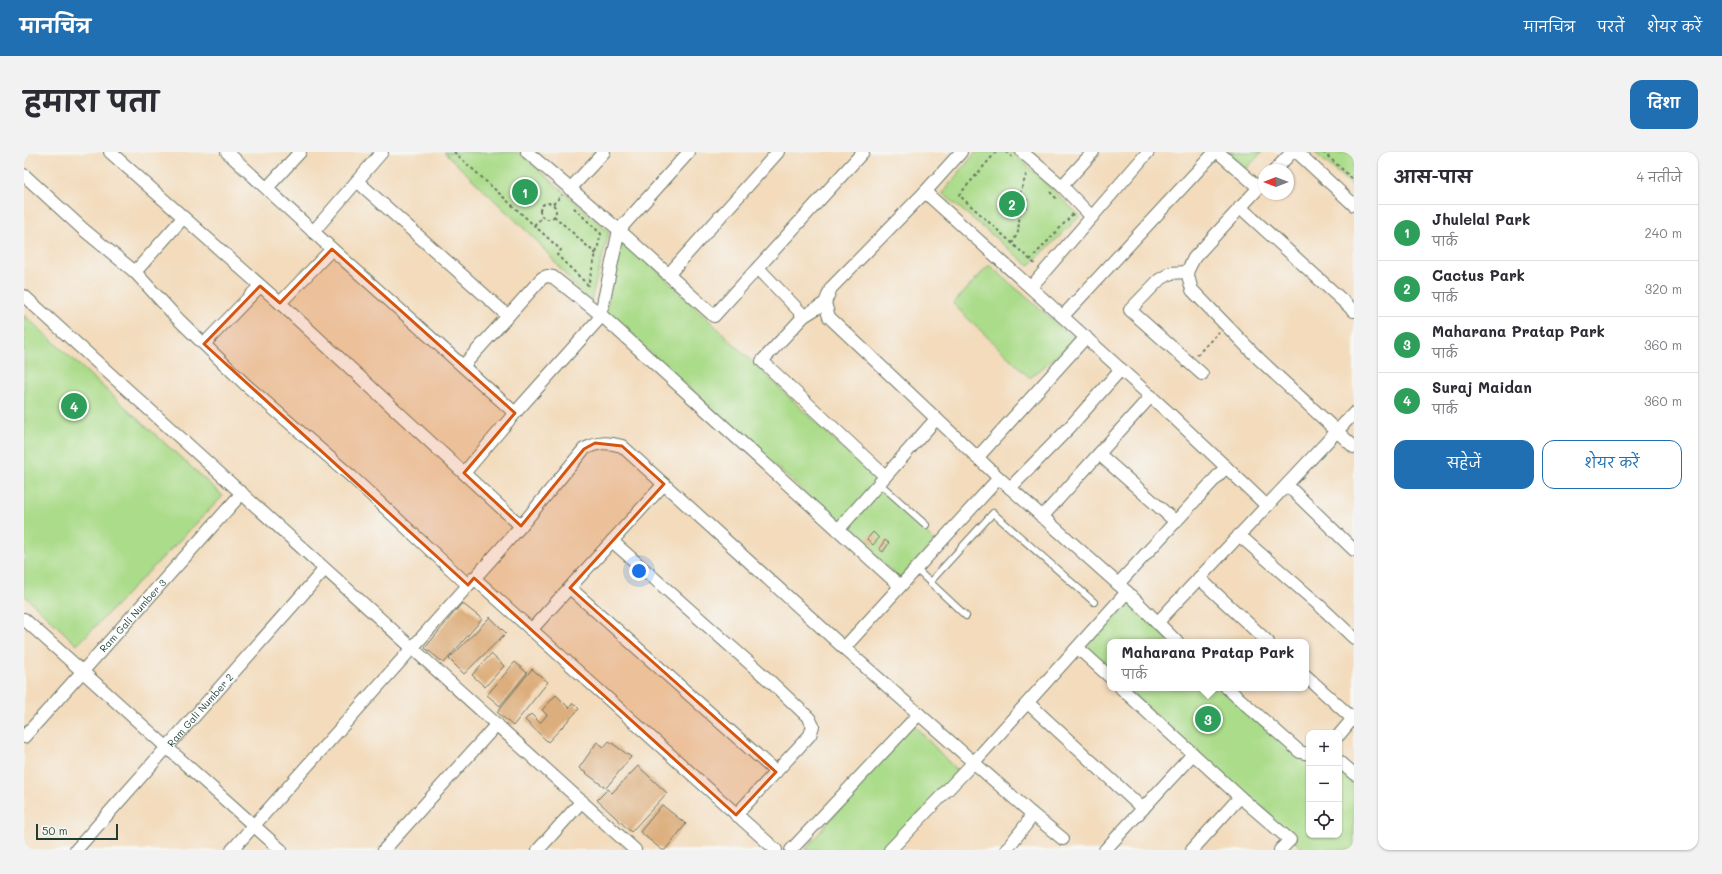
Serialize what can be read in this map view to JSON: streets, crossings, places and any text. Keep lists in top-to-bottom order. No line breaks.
{"streets":{"street":["Ram Gali Number 3","Ram Gali Number 2"]},"scale_bar":"50 m","north":"left","page":{"header":"मानचित्र","nav":["मानचित्र","परतें","शेयर करें"],"title":"हमारा पता","buttons":["दिशा",["सहेजें","शेयर करें"]],"heading":["आस-पास","4 नतीजे"],"pins":["1","2","4","3"],"list":[{"mark":"1","name":"Jhulelal Park","note":"पार्क","value":"240 m"},{"mark":"2","name":"Cactus Park","note":"पार्क","value":"320 m"},{"mark":"3","name":"Maharana Pratap Park","note":"पार्क","value":"360 m"},{"mark":"4","name":"Suraj Maidan","note":"पार्क","value":"360 m"}],"popup":["Maharana Pratap Park","पार्क"],"map_buttons":["+","−"],"scale":"50 m"}}
